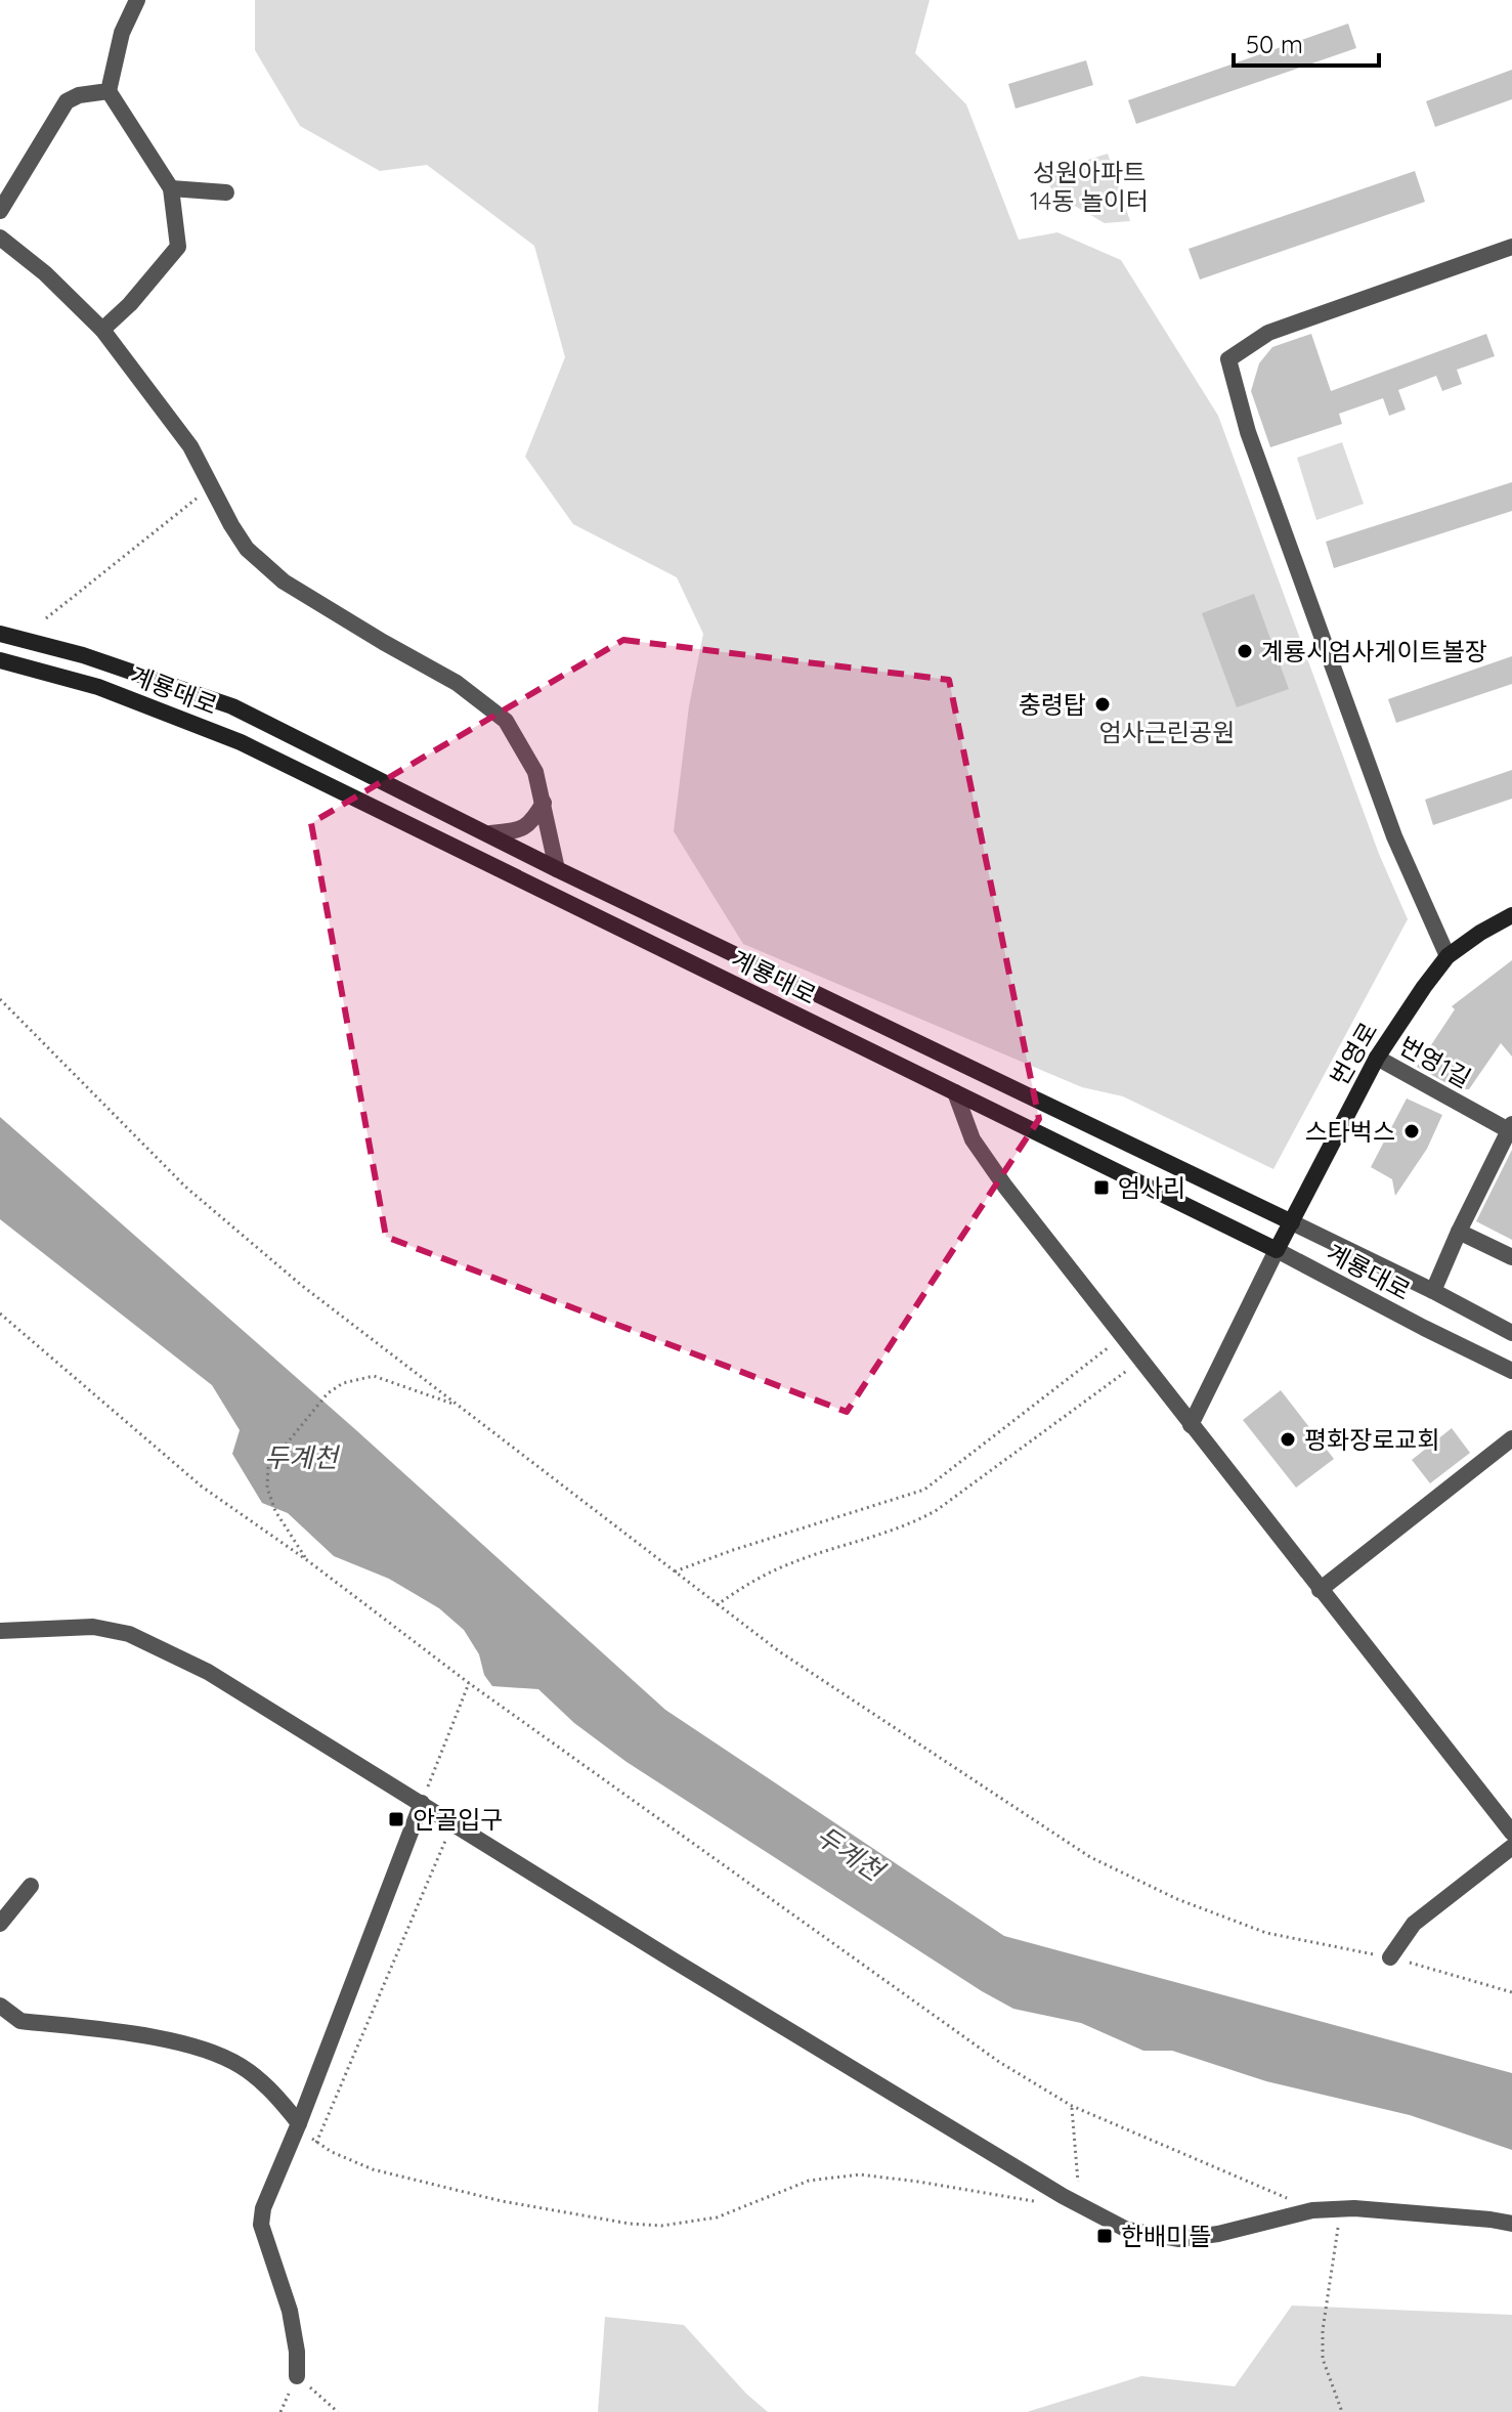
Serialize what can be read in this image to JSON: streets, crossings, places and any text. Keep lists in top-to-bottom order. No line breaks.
{"streets":{"main road":["계룡대로","번영로"],"street":["번영1길"]},"crossings":[["계룡대로","번영로"],["번영로","번영1길"]],"water":["두계천"],"parks":["성원아파트 14동 놀이터","엄사근린공원"],"places":{"other":["계룡시엄사게이트볼장","충령탑","스타벅스","평화장로교회"],"transit":["엄사리","안골입구","한배미뜰"]},"scale_bar":"50 m"}
